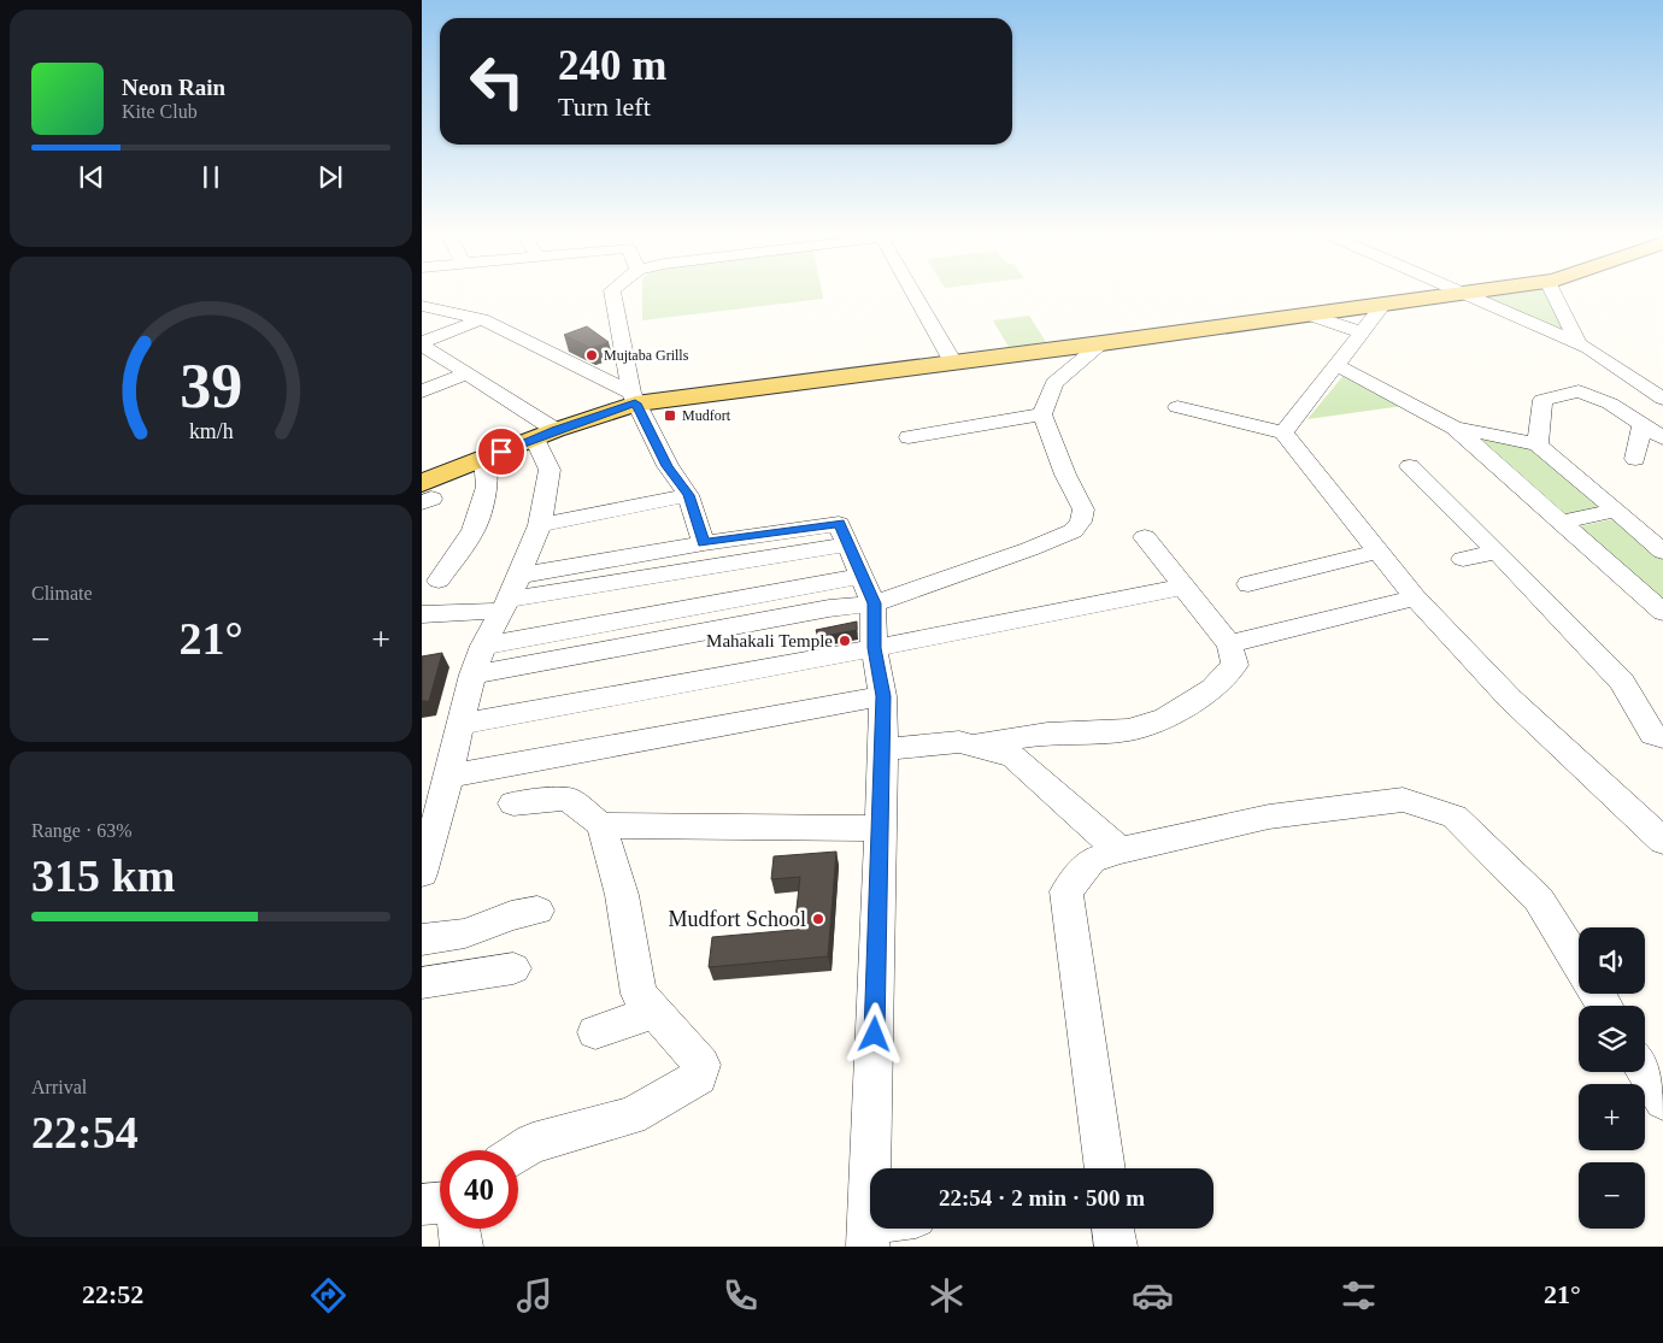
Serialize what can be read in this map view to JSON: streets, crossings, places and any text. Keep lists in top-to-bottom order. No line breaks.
{"places":{"other":["Mujtaba Grills","Mahakali Temple","Mudfort School"],"transit":["Mudfort"]},"page":{"turn":["240 m","Turn left"],"song":["Neon Rain","Kite Club"],"tile":["Climate",["Range · 63%","315 km"],["Arrival","22:54"]],"heat":["−","21°","+"],"map_buttons":["+","−"],"limit":"40","trip":"22:54 · 2 min · 500 m","tabs":["22:52","21°"],"gauge":["39","km/h"]}}
